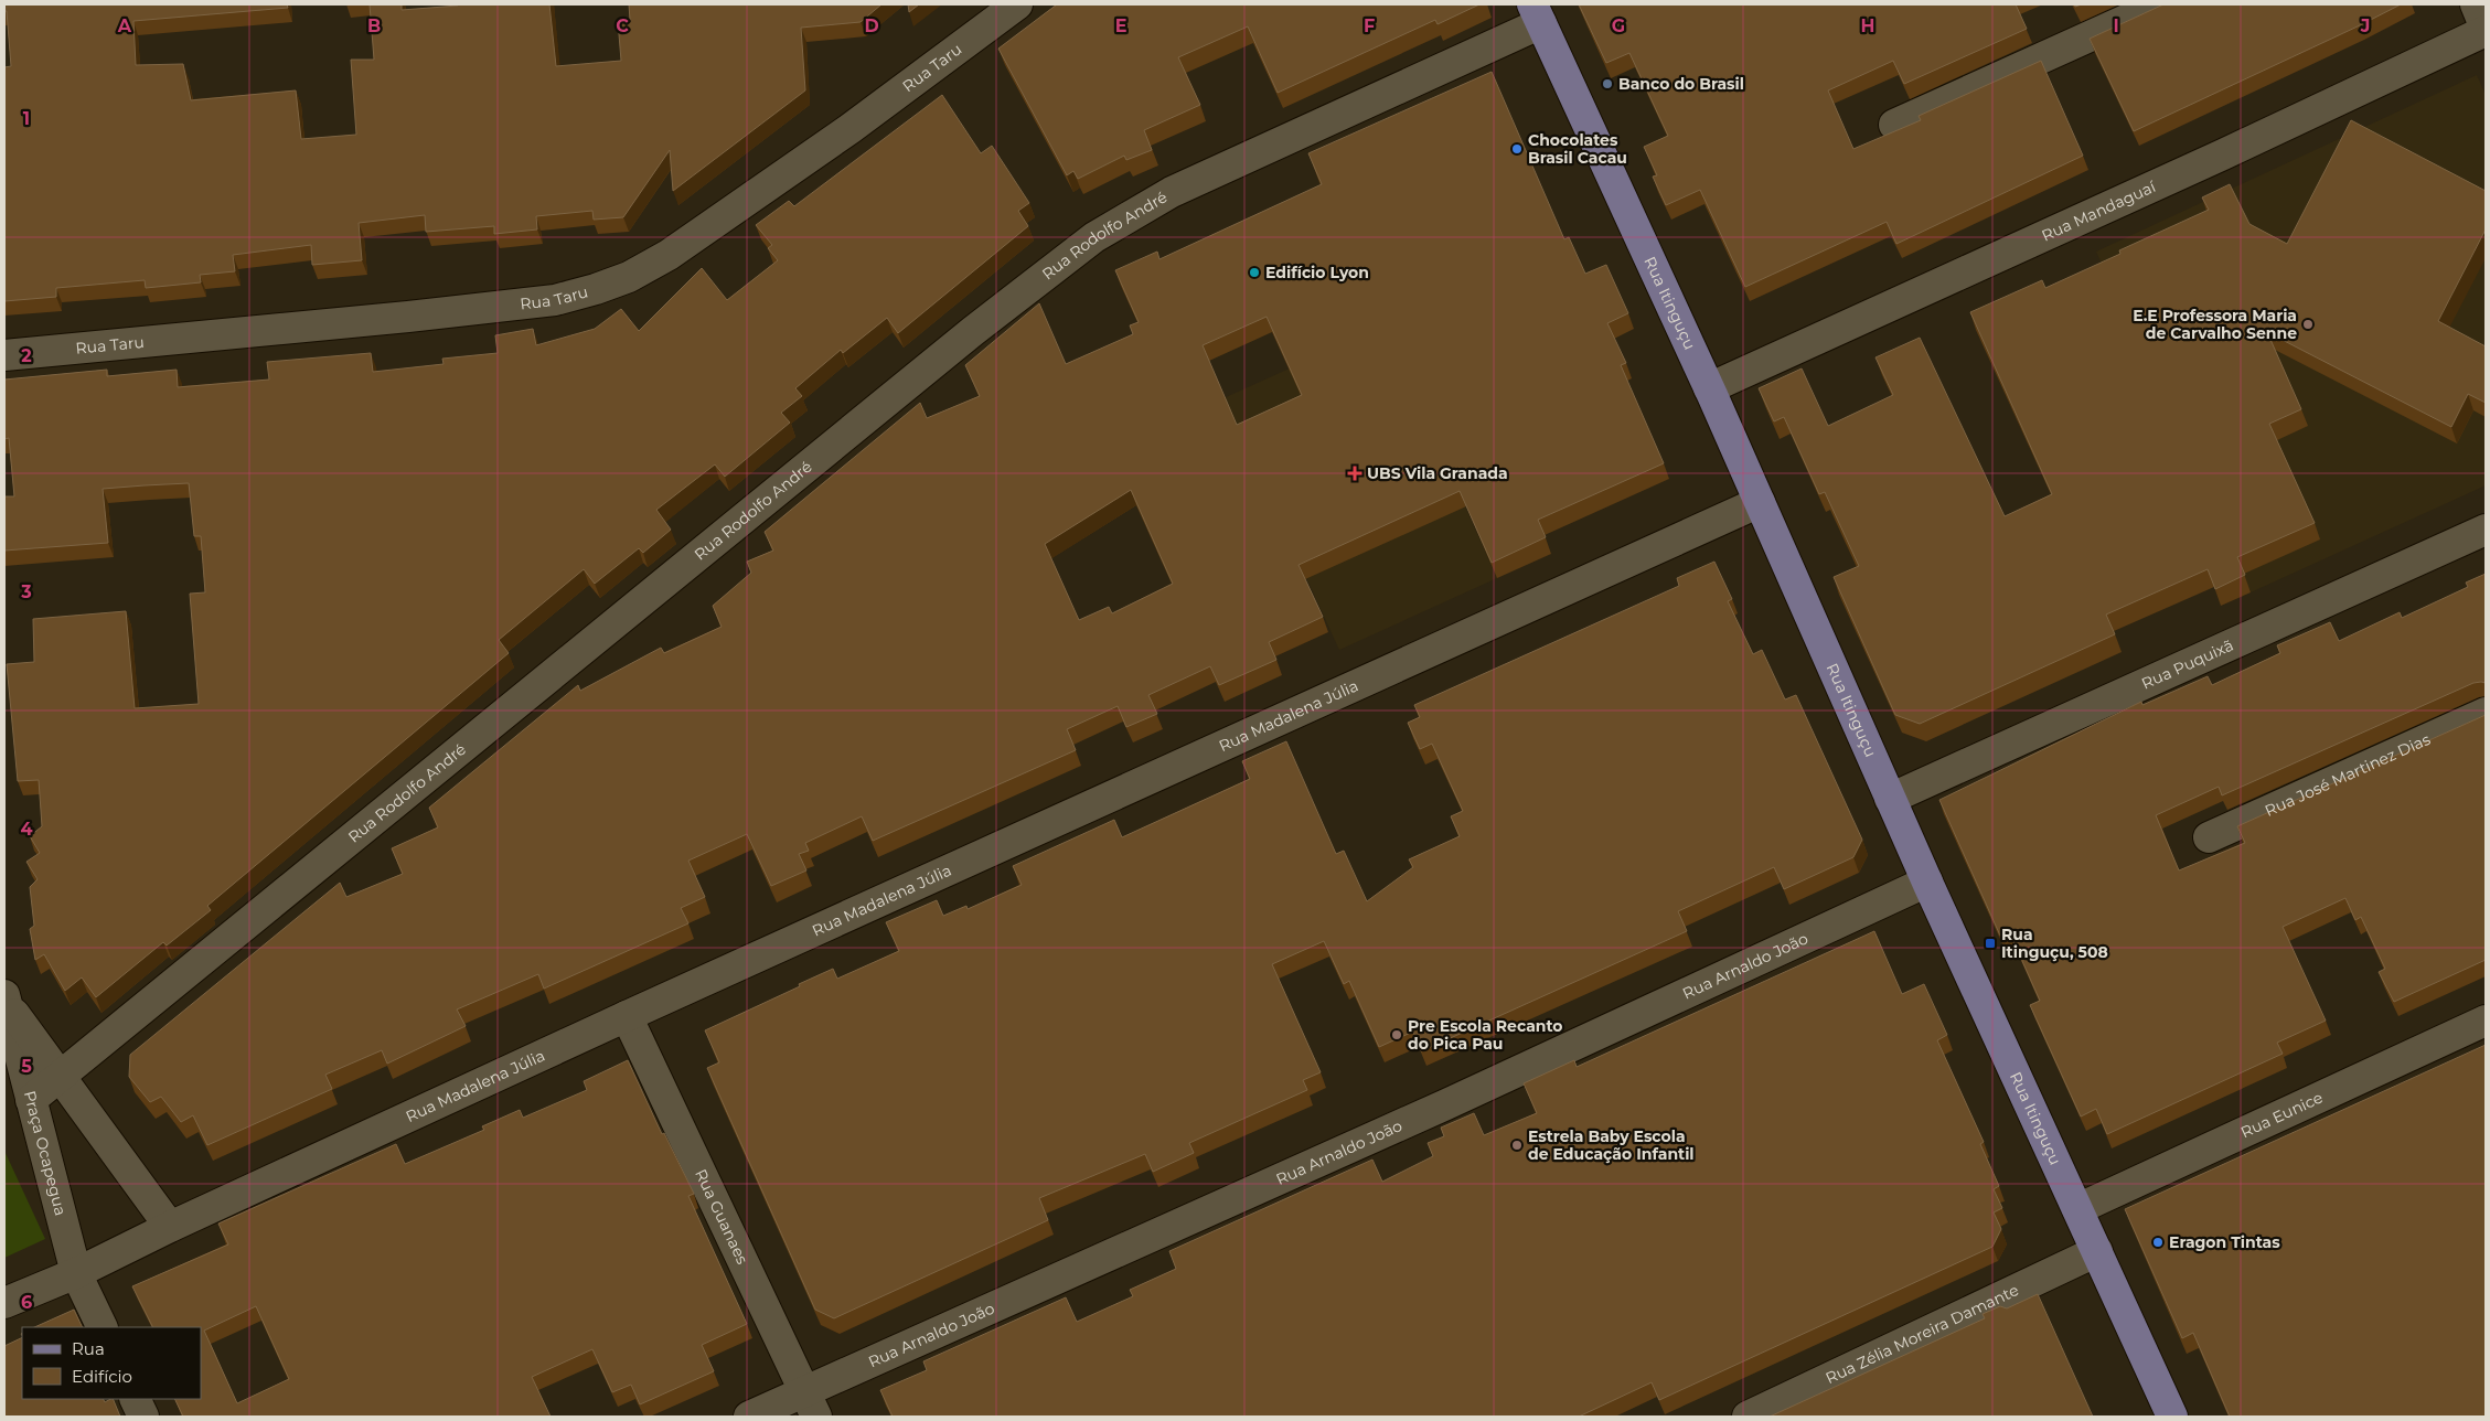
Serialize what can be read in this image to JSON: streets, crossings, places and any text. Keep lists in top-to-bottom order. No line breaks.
{"streets":{"main road":["Rua Itinguçu"],"street":["Rua Taru","Rua Mandaguaí","Rua Rodolfo André","Rua Puquixã","Rua Madalena Júlia","Rua José Martinez Dias","Rua Arnaldo João","Rua Eunice","Praça Ocapegua","Rua Guanaes","Rua Zélia Moreira Damante"]},"crossings":[["Rua Mandaguaí","Rua Itinguçu"],["Rua Rodolfo André","Rua Itinguçu"],["Rua Rodolfo André","Praça Ocapegua"],["Rua Itinguçu","Rua Puquixã"],["Rua Itinguçu","Rua Madalena Júlia"],["Rua Itinguçu","Rua Arnaldo João"],["Rua Itinguçu","Rua Eunice"],["Rua Itinguçu","Rua Zélia Moreira Damante"],["Rua Madalena Júlia","Praça Ocapegua"],["Rua Madalena Júlia","Rua Guanaes"],["Rua Arnaldo João","Rua Guanaes"]],"places":{"other":["Banco do Brasil","Chocolates Brasil Cacau","Edifício Lyon","E.E Professora Maria de Carvalho Senne","Pre Escola Recanto do Pica Pau","Estrela Baby Escola de Educação Infantil","Eragon Tintas"],"health":["UBS Vila Granada"],"transit":["Rua Itinguçu, 508"]},"legend":["Rua","Edifício"],"grid":{"columns":["A","B","C","D","E","F","G","H","I","J"],"rows":["1","2","3","4","5","6"]}}
